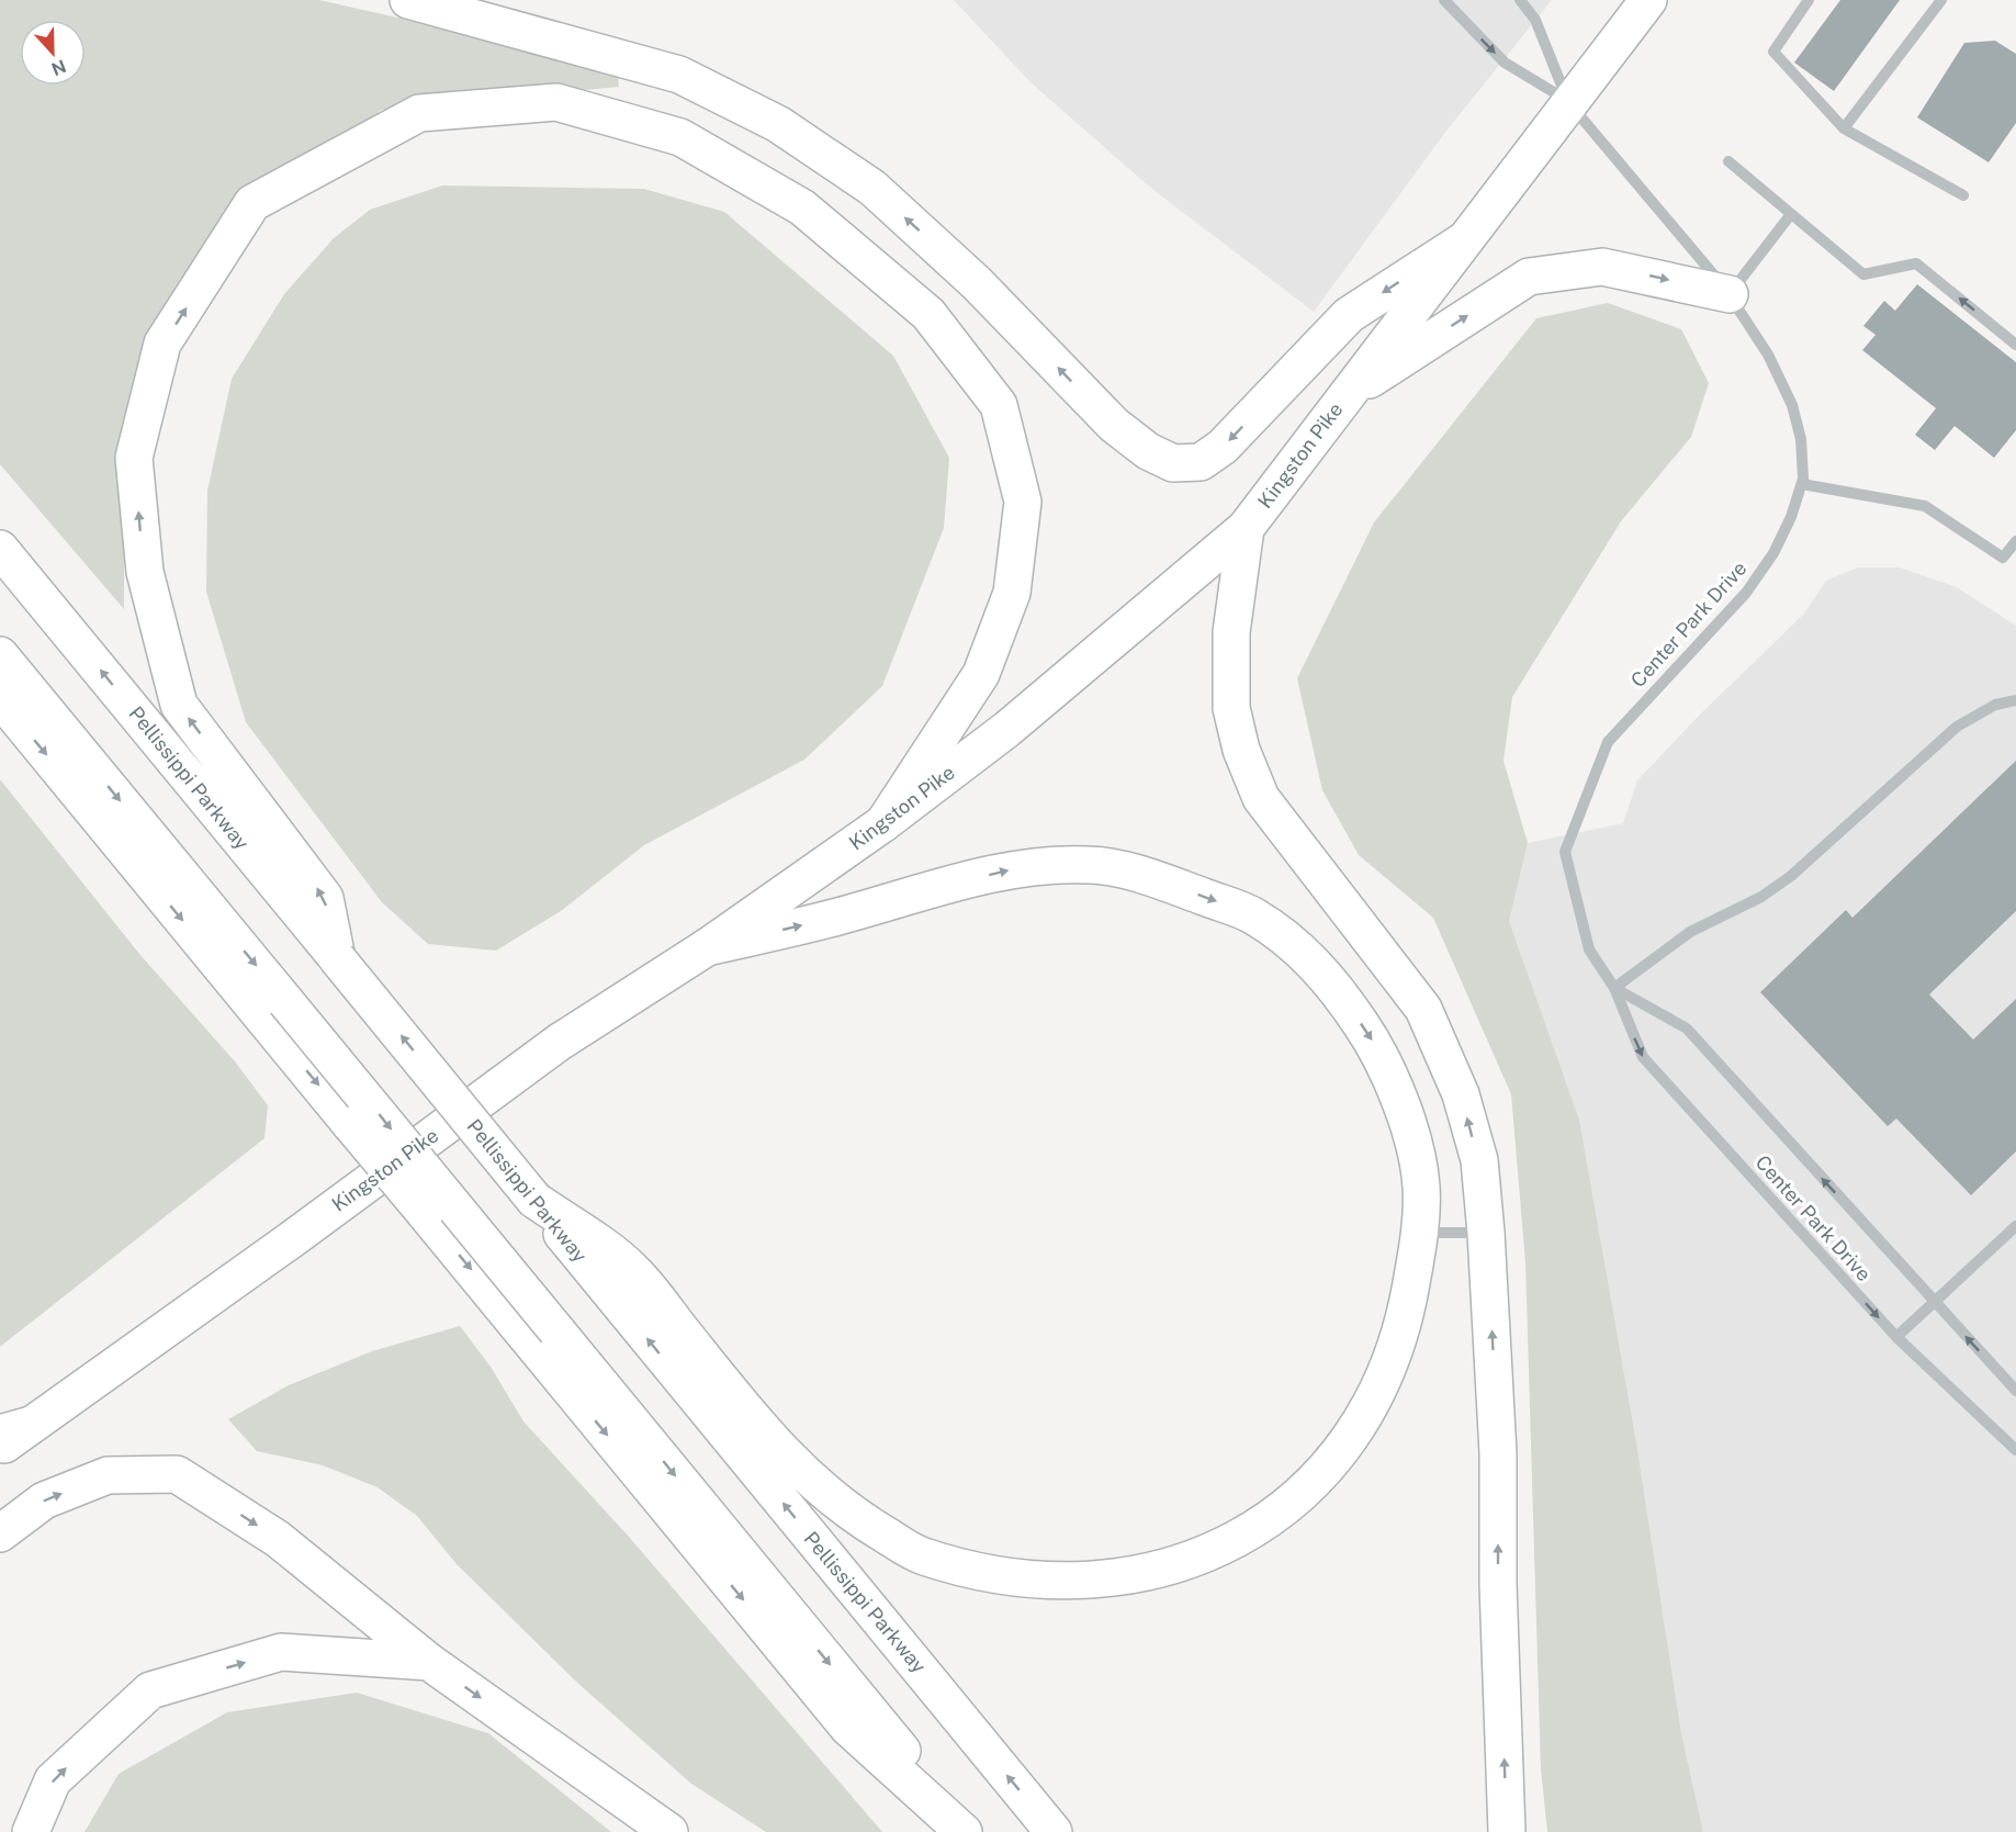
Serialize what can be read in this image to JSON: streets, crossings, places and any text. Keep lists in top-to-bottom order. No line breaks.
{"streets":{"main road":["Kingston Pike","Pellissippi Parkway"],"street":["Center Park Drive"]},"crossings":[["Kingston Pike","Center Park Drive"]],"north":"bottom"}
